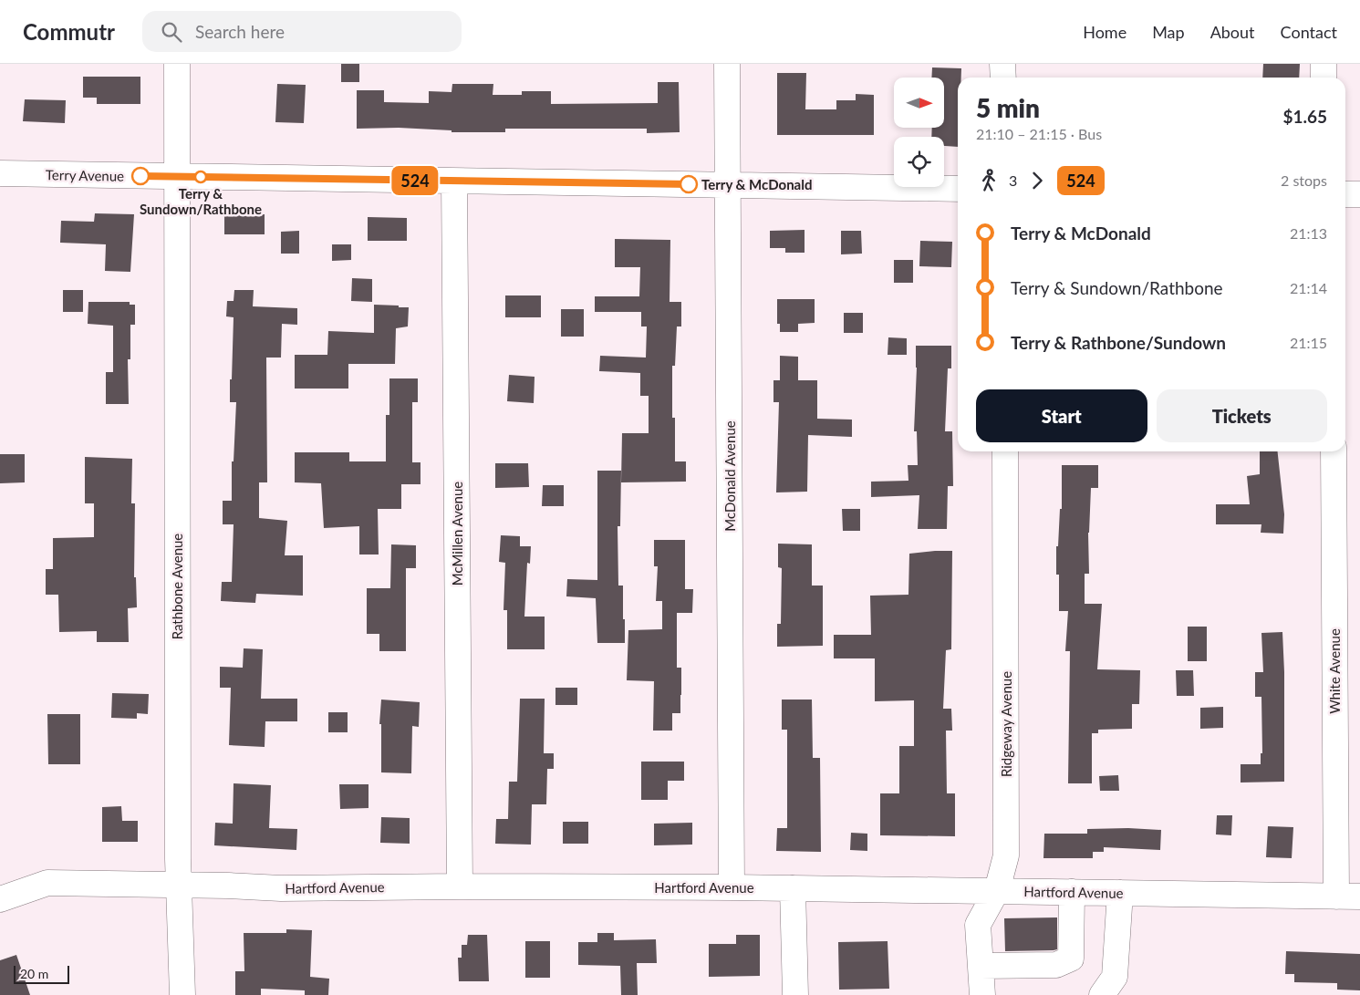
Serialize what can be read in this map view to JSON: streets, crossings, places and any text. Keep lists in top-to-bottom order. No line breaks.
{"streets":{"street":["Terry Avenue","McDonald Avenue","McMillen Avenue","Rathbone Avenue","White Avenue","Ridgeway Avenue","Hartford Avenue"]},"crossings":[["Terry Avenue","McDonald Avenue"],["Terry Avenue","McMillen Avenue"],["Terry Avenue","Rathbone Avenue"],["McDonald Avenue","Hartford Avenue"],["McMillen Avenue","Hartford Avenue"],["Rathbone Avenue","Hartford Avenue"],["White Avenue","Hartford Avenue"],["Ridgeway Avenue","Hartford Avenue"]],"places":["Terry & Sundown/Rathbone","Terry & McDonald"],"lines":["bus line 524"],"scale_bar":"20 m","north":"right","page":{"header":"Commutr","search":"Search here","nav":["Home","Map","About","Contact"],"on_map":"524","heading":["5 min","21:10 – 21:15 · Bus","$1.65"],"legs":["3","524","2 stops"],"list":[{"name":"Terry & McDonald","value":"21:13"},{"name":"Terry & Sundown/Rathbone","value":"21:14"},{"name":"Terry & Rathbone/Sundown","value":"21:15"}],"buttons":["Start","Tickets"],"scale":"20 m"}}
